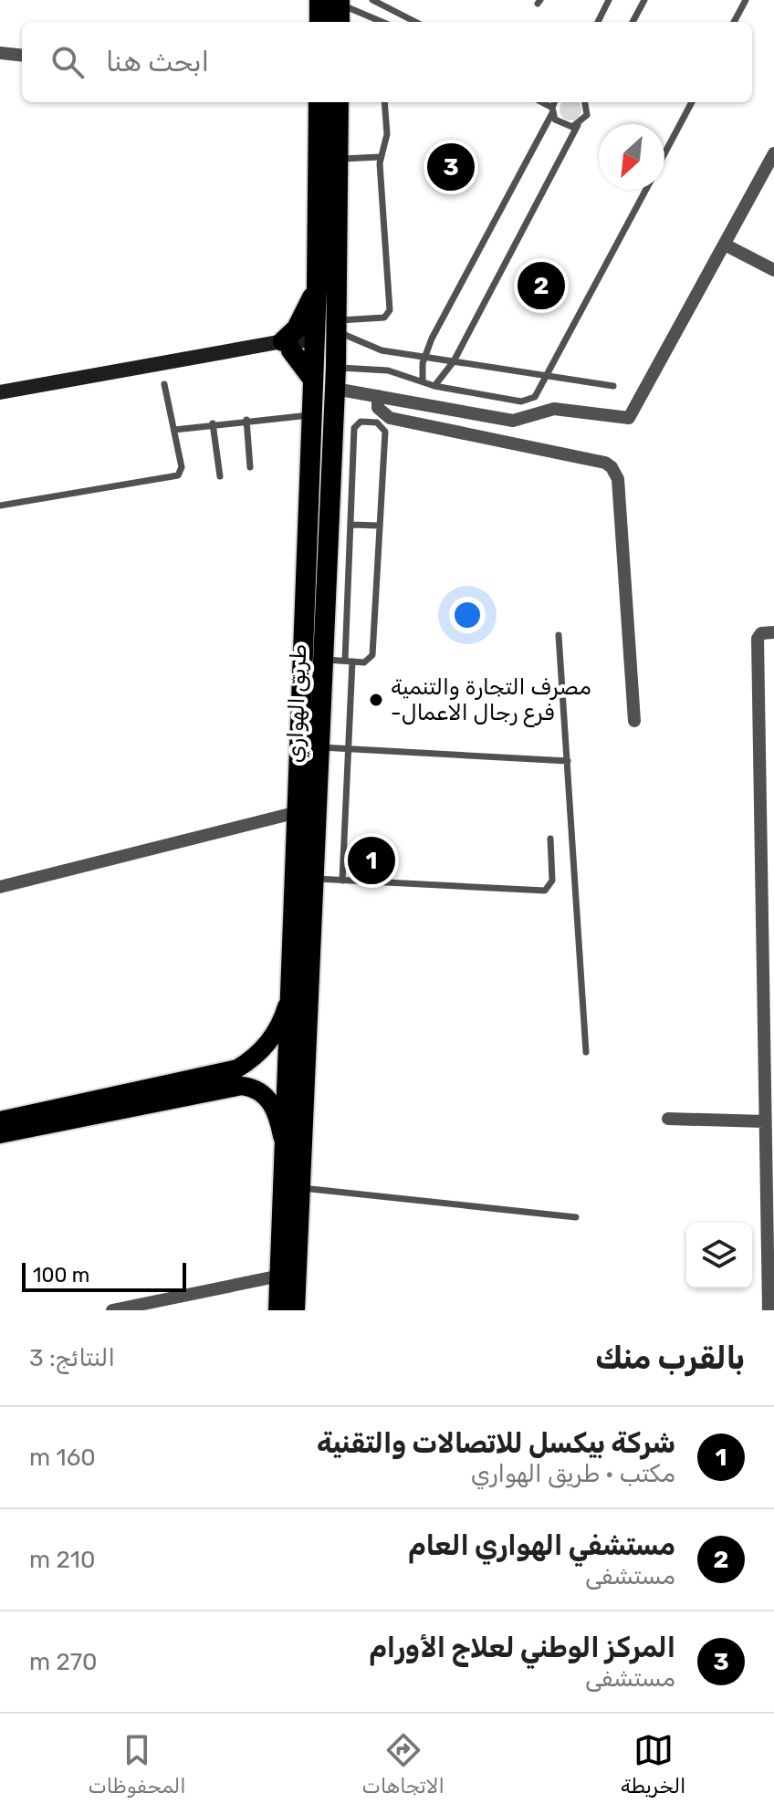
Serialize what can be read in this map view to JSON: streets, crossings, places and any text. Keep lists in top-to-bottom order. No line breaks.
{"streets":{"highway":["طريق الهواري"]},"places":["مصرف التجارة والتنمية -فرع رجال الاعمال"],"scale_bar":"100 m","north":"bottom left","page":{"search":"ابحث هنا","pins":["3","2","1"],"scale":"100 m","heading":["بالقرب منك","النتائج: 3"],"list":[{"mark":"1","name":"شركة بيكسل للاتصالات والتقنية","note":"مكتب · طريق الهواري","value":"160 m"},{"mark":"2","name":"مستشفي الهواري العام","note":"مستشفى","value":"210 m"},{"mark":"3","name":"المركز الوطني لعلاج الأورام","note":"مستشفى","value":"270 m"}],"nav":["الخريطة","الاتجاهات","المحفوظات"]}}
